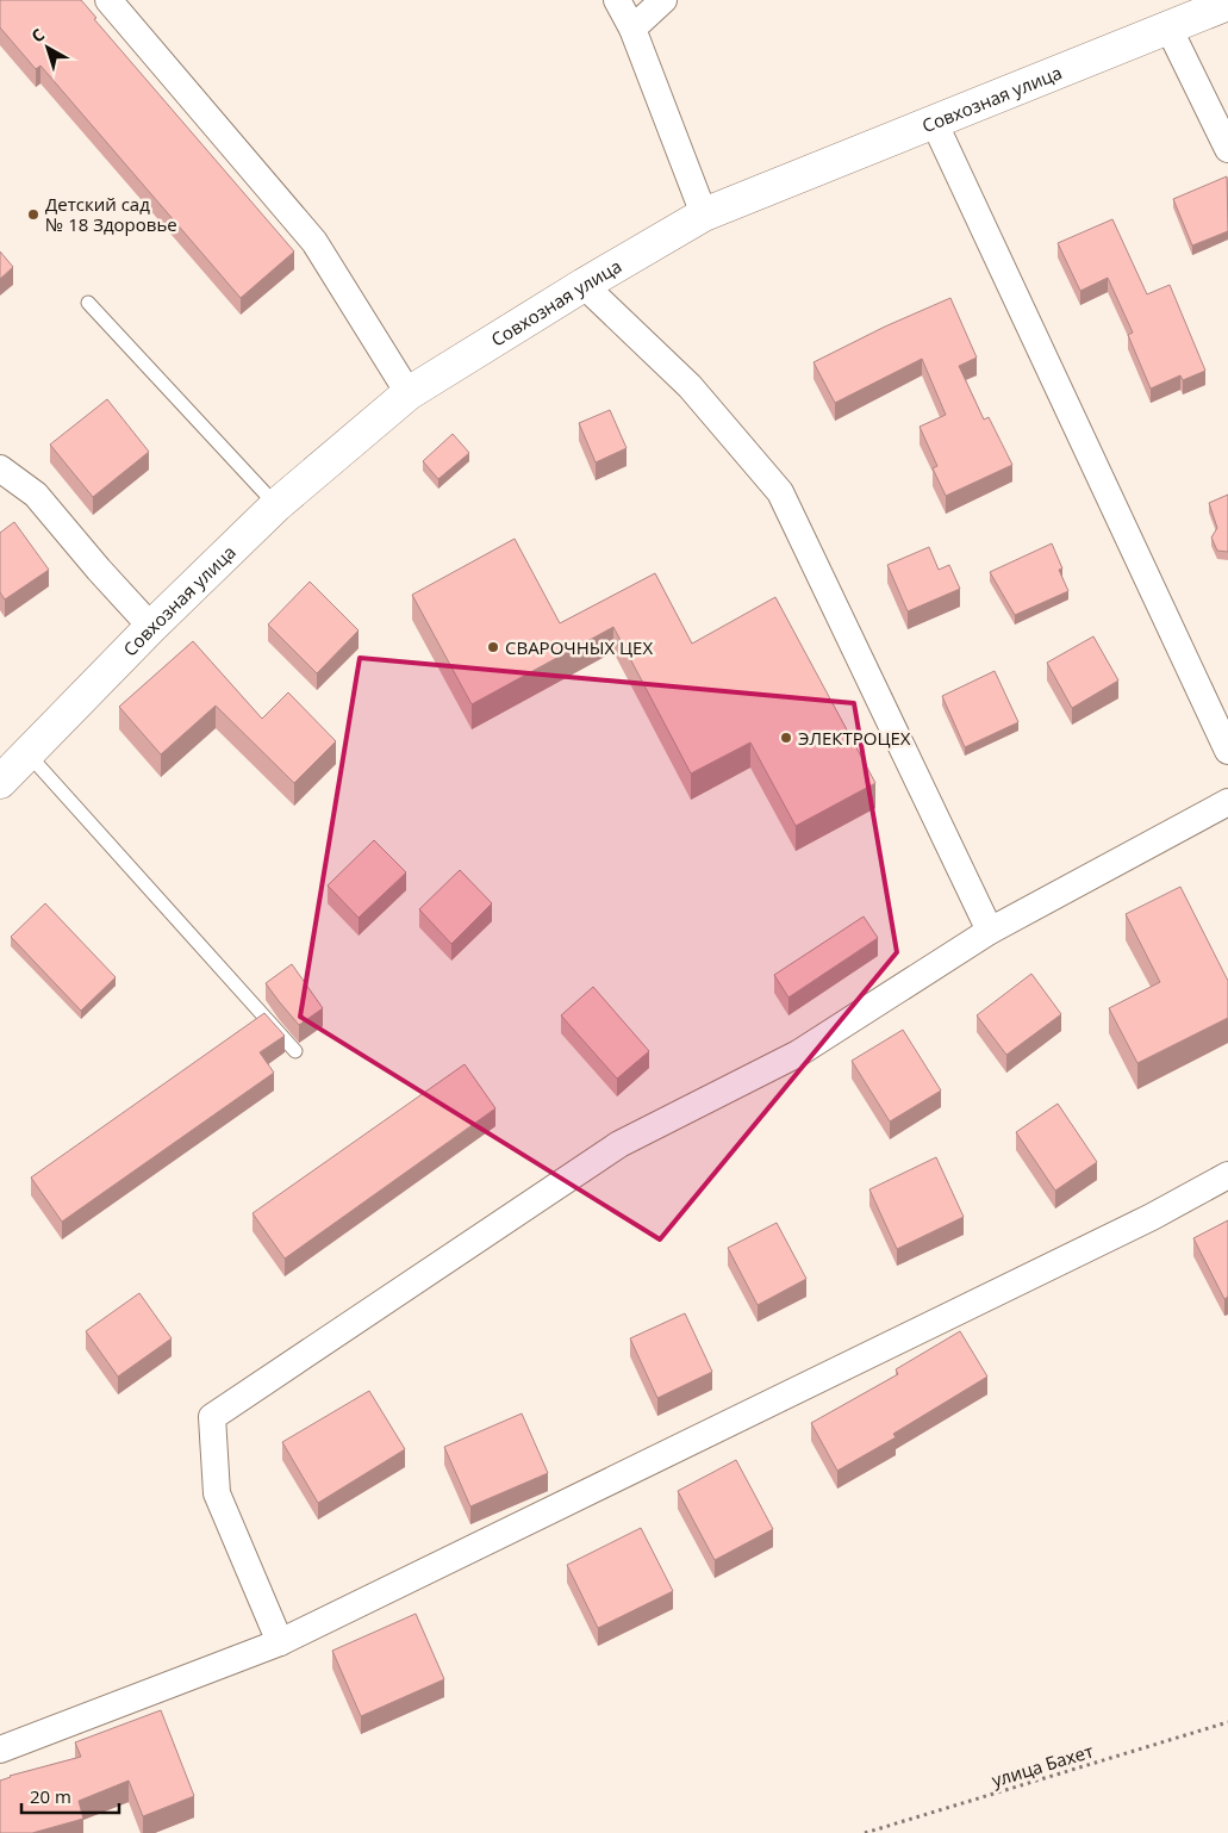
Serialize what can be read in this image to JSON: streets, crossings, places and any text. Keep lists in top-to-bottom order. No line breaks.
{"streets":{"street":["Совхозная улица"],"path":["улица Бахет"]},"places":["Детский сад № 18 Здоровье","СВАРОЧНЫХ ЦЕХ","ЭЛЕКТРОЦЕХ"],"scale_bar":"20 m","north":"top left"}
